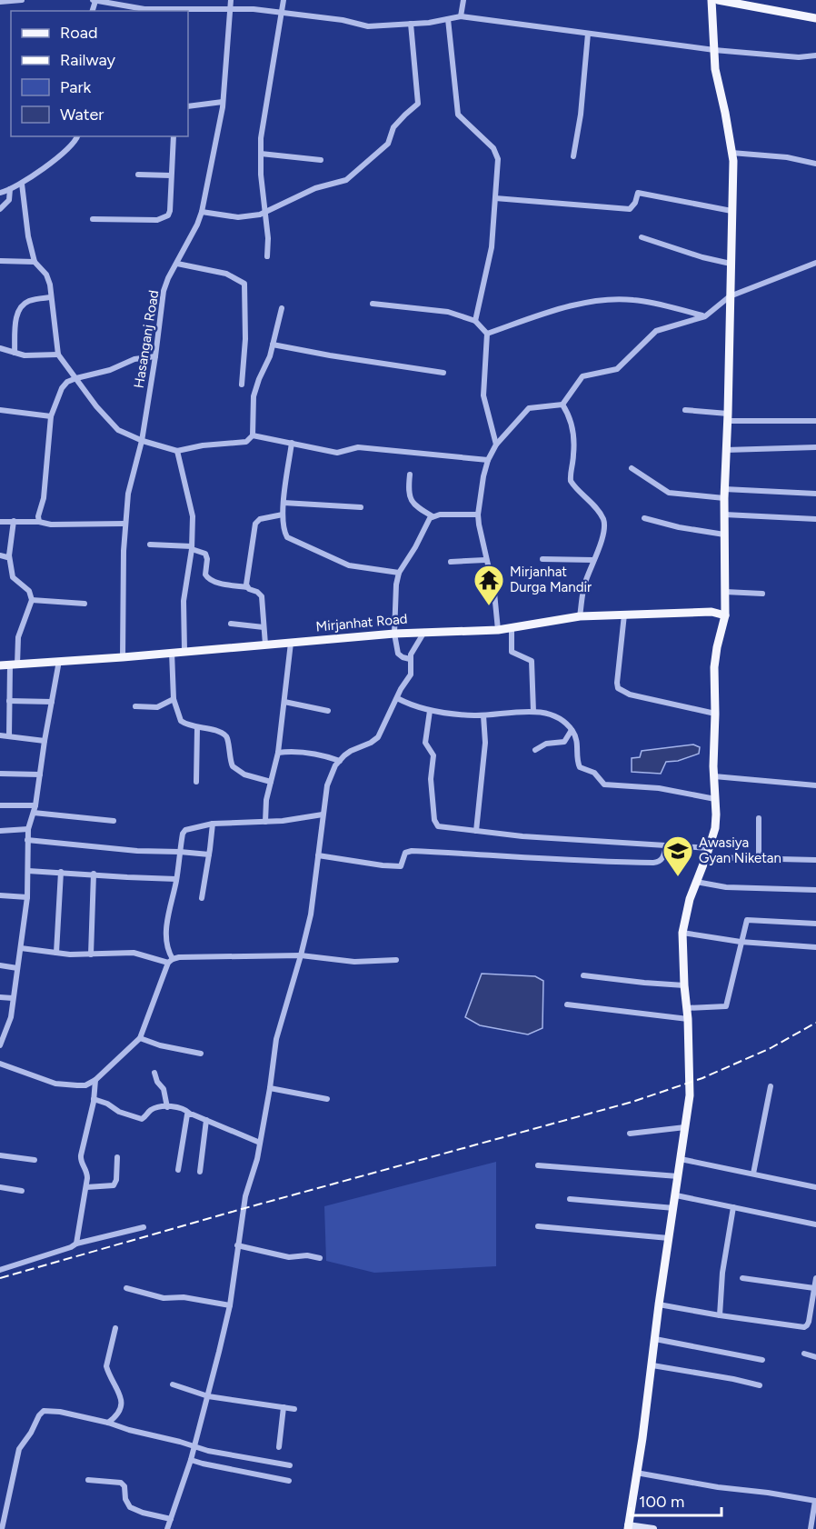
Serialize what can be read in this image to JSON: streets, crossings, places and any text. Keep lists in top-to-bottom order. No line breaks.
{"streets":{"main road":["Mirjanhat Road"],"street":["Hasanganj Road"]},"crossings":[["Hasanganj Road","Mirjanhat Road"]],"places":{"temple":["Mirjanhat Durga Mandir"],"school or university":["Awasiya Gyan Niketan"]},"legend":["Road","Railway","Park","Water"],"scale_bar":"100 m"}
